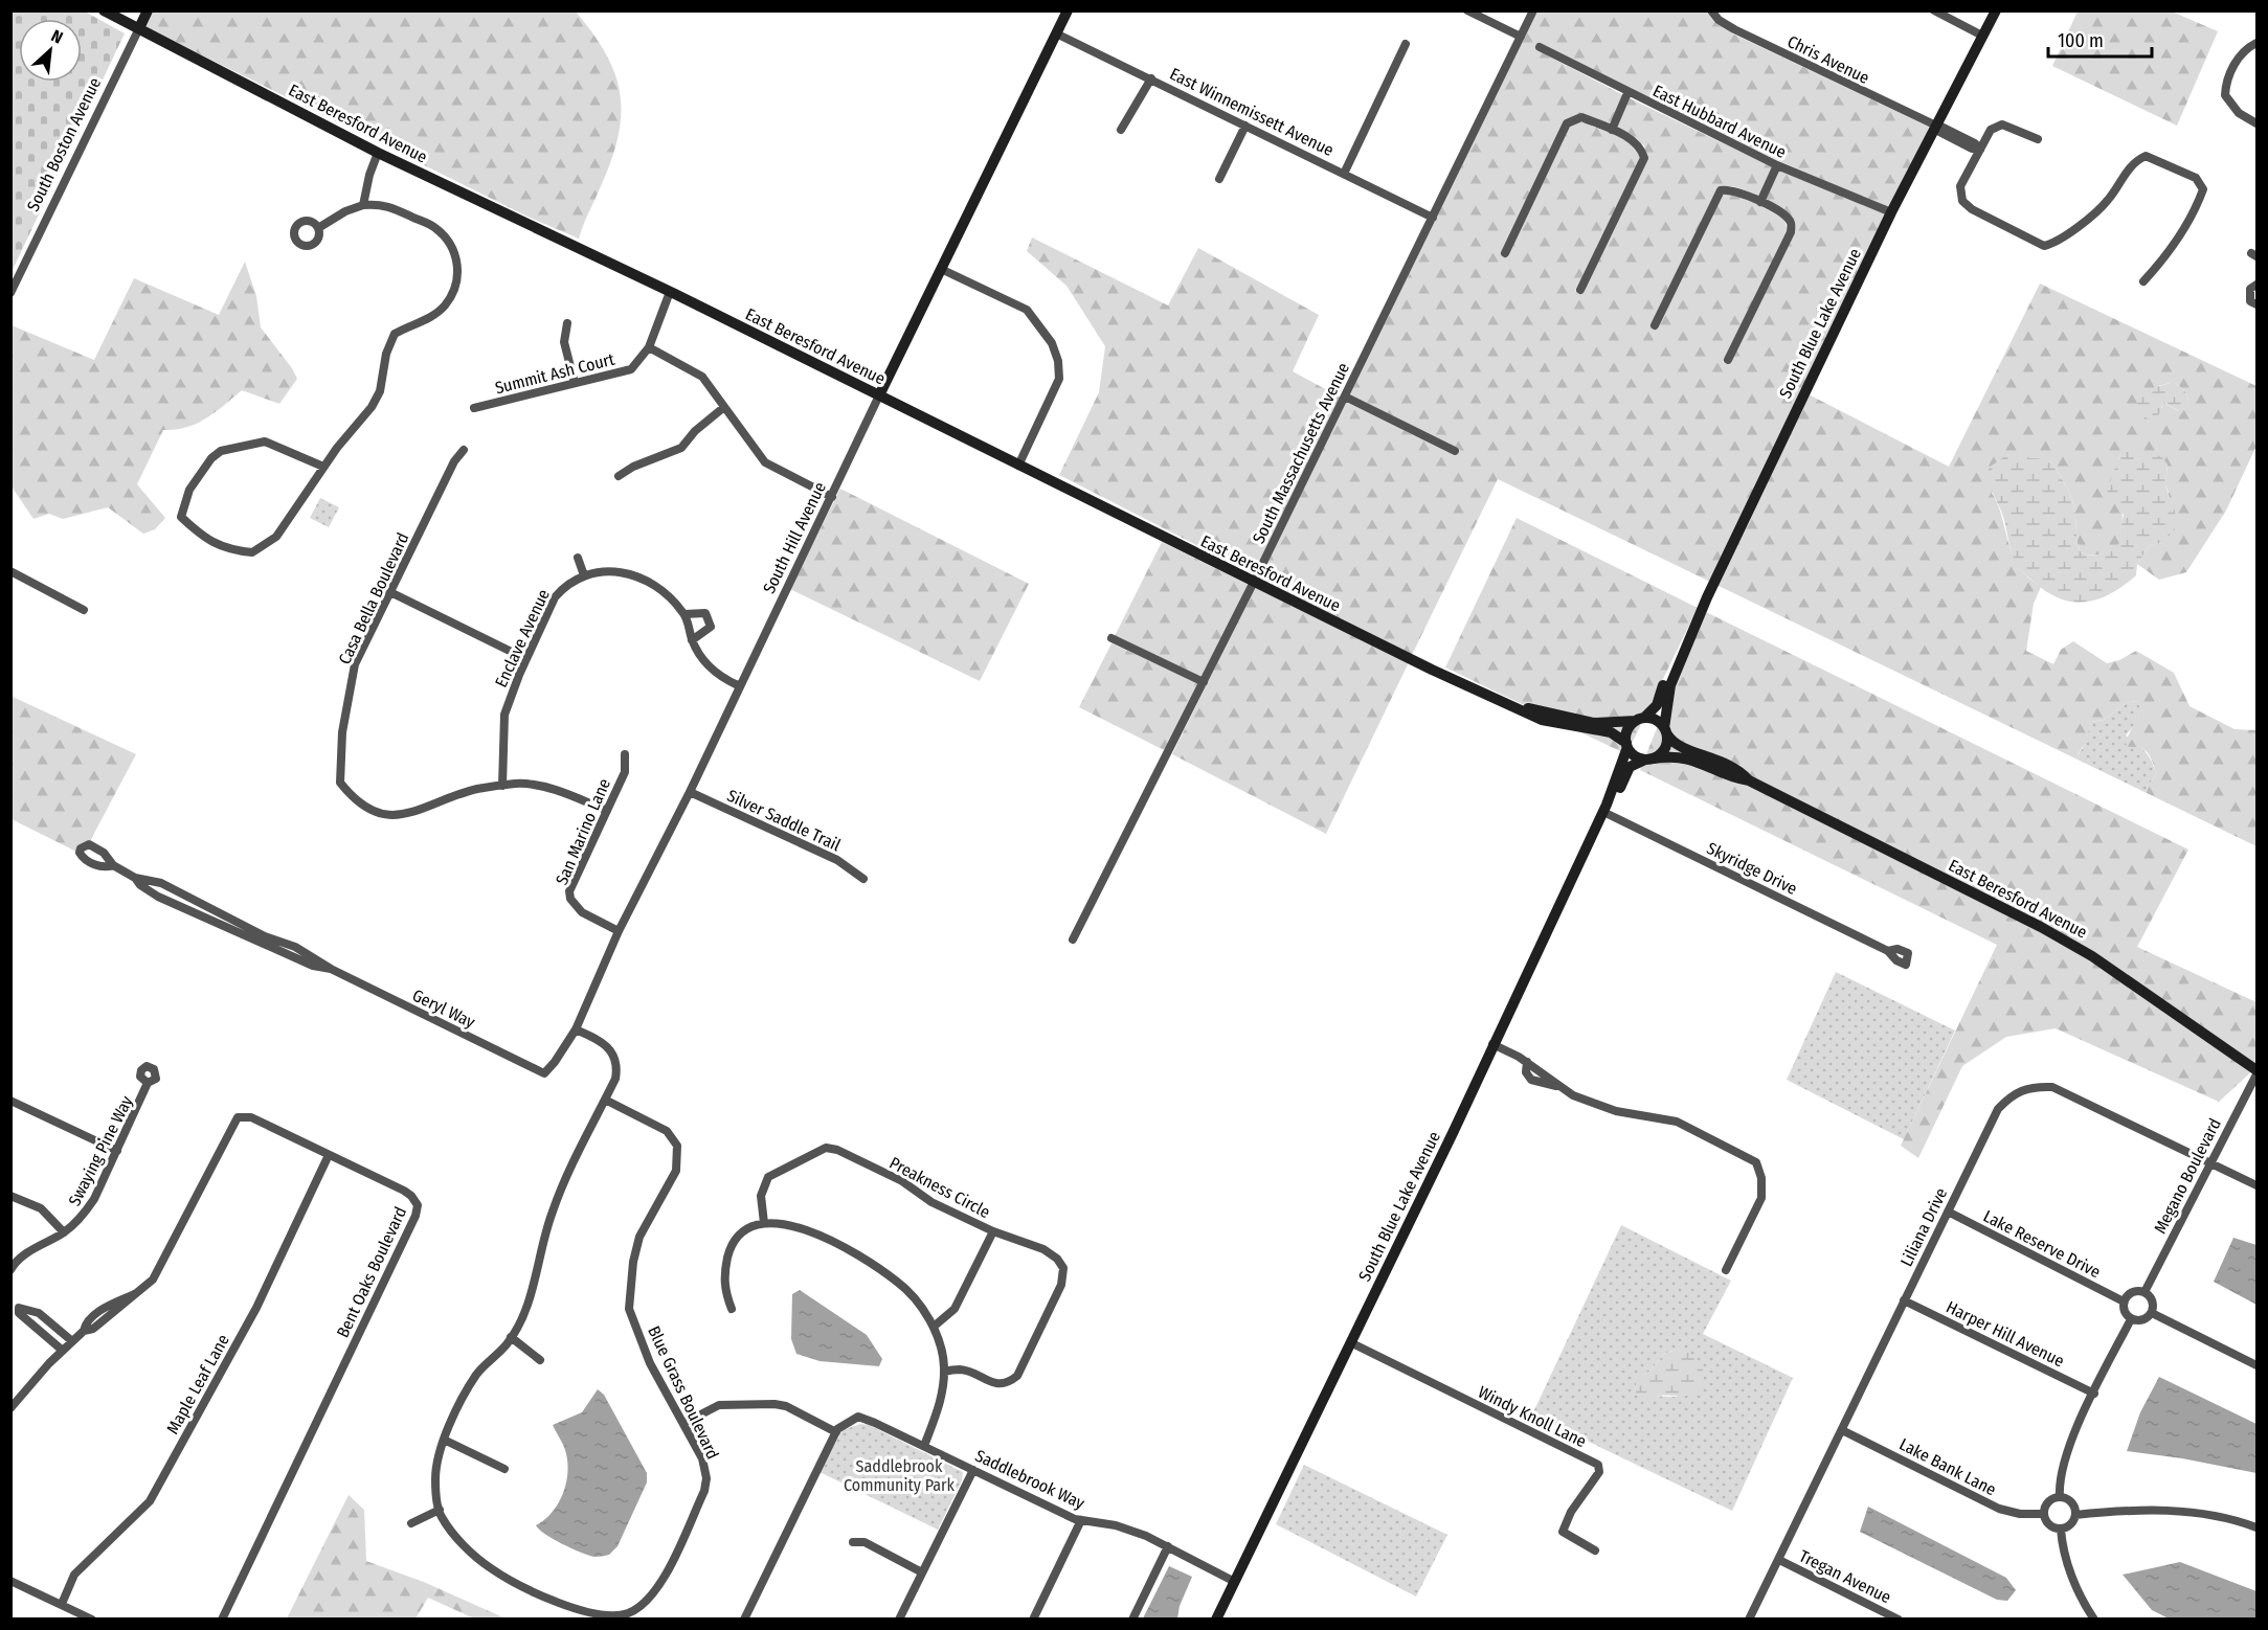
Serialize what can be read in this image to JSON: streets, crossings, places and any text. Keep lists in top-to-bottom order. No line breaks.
{"streets":{"street":["Chris Avenue","East Winnemissett Avenue","East Hubbard Avenue","East Beresford Avenue","South Boston Avenue","South Blue Lake Avenue","Summit Ash Court","South Massachusetts Avenue","South Hill Avenue","Casa Bella Boulevard","Enclave Avenue","Silver Saddle Trail","San Marino Lane","Skyridge Drive","Geryl Way","Swaying Pine Way","Megano Boulevard","Preakness Circle","Liliana Drive","Lake Reserve Drive","Bent Oaks Boulevard","Harper Hill Avenue","Maple Leaf Lane","Blue Grass Boulevard","Windy Knoll Lane","Lake Bank Lane","Saddlebrook Way","Tregan Avenue"]},"crossings":[["Chris Avenue","South Blue Lake Avenue"],["East Winnemissett Avenue","South Massachusetts Avenue"],["East Winnemissett Avenue","South Hill Avenue"],["East Hubbard Avenue","South Blue Lake Avenue"],["East Beresford Avenue","South Boston Avenue"],["East Beresford Avenue","South Blue Lake Avenue"],["East Beresford Avenue","Summit Ash Court"],["East Beresford Avenue","South Massachusetts Avenue"],["East Beresford Avenue","South Hill Avenue"],["East Beresford Avenue","Megano Boulevard"],["South Blue Lake Avenue","Skyridge Drive"],["South Blue Lake Avenue","Windy Knoll Lane"],["South Blue Lake Avenue","Saddlebrook Way"],["South Hill Avenue","Enclave Avenue"],["South Hill Avenue","Silver Saddle Trail"],["South Hill Avenue","San Marino Lane"],["South Hill Avenue","Geryl Way"],["South Hill Avenue","Blue Grass Boulevard"],["Casa Bella Boulevard","Enclave Avenue"],["Casa Bella Boulevard","San Marino Lane"],["Megano Boulevard","Liliana Drive"],["Megano Boulevard","Lake Reserve Drive"],["Liliana Drive","Lake Reserve Drive"],["Liliana Drive","Harper Hill Avenue"],["Liliana Drive","Lake Bank Lane"],["Liliana Drive","Tregan Avenue"],["Bent Oaks Boulevard","Maple Leaf Lane"]],"parks":["Saddlebrook Community Park"],"scale_bar":"100 m","north":"top right"}
